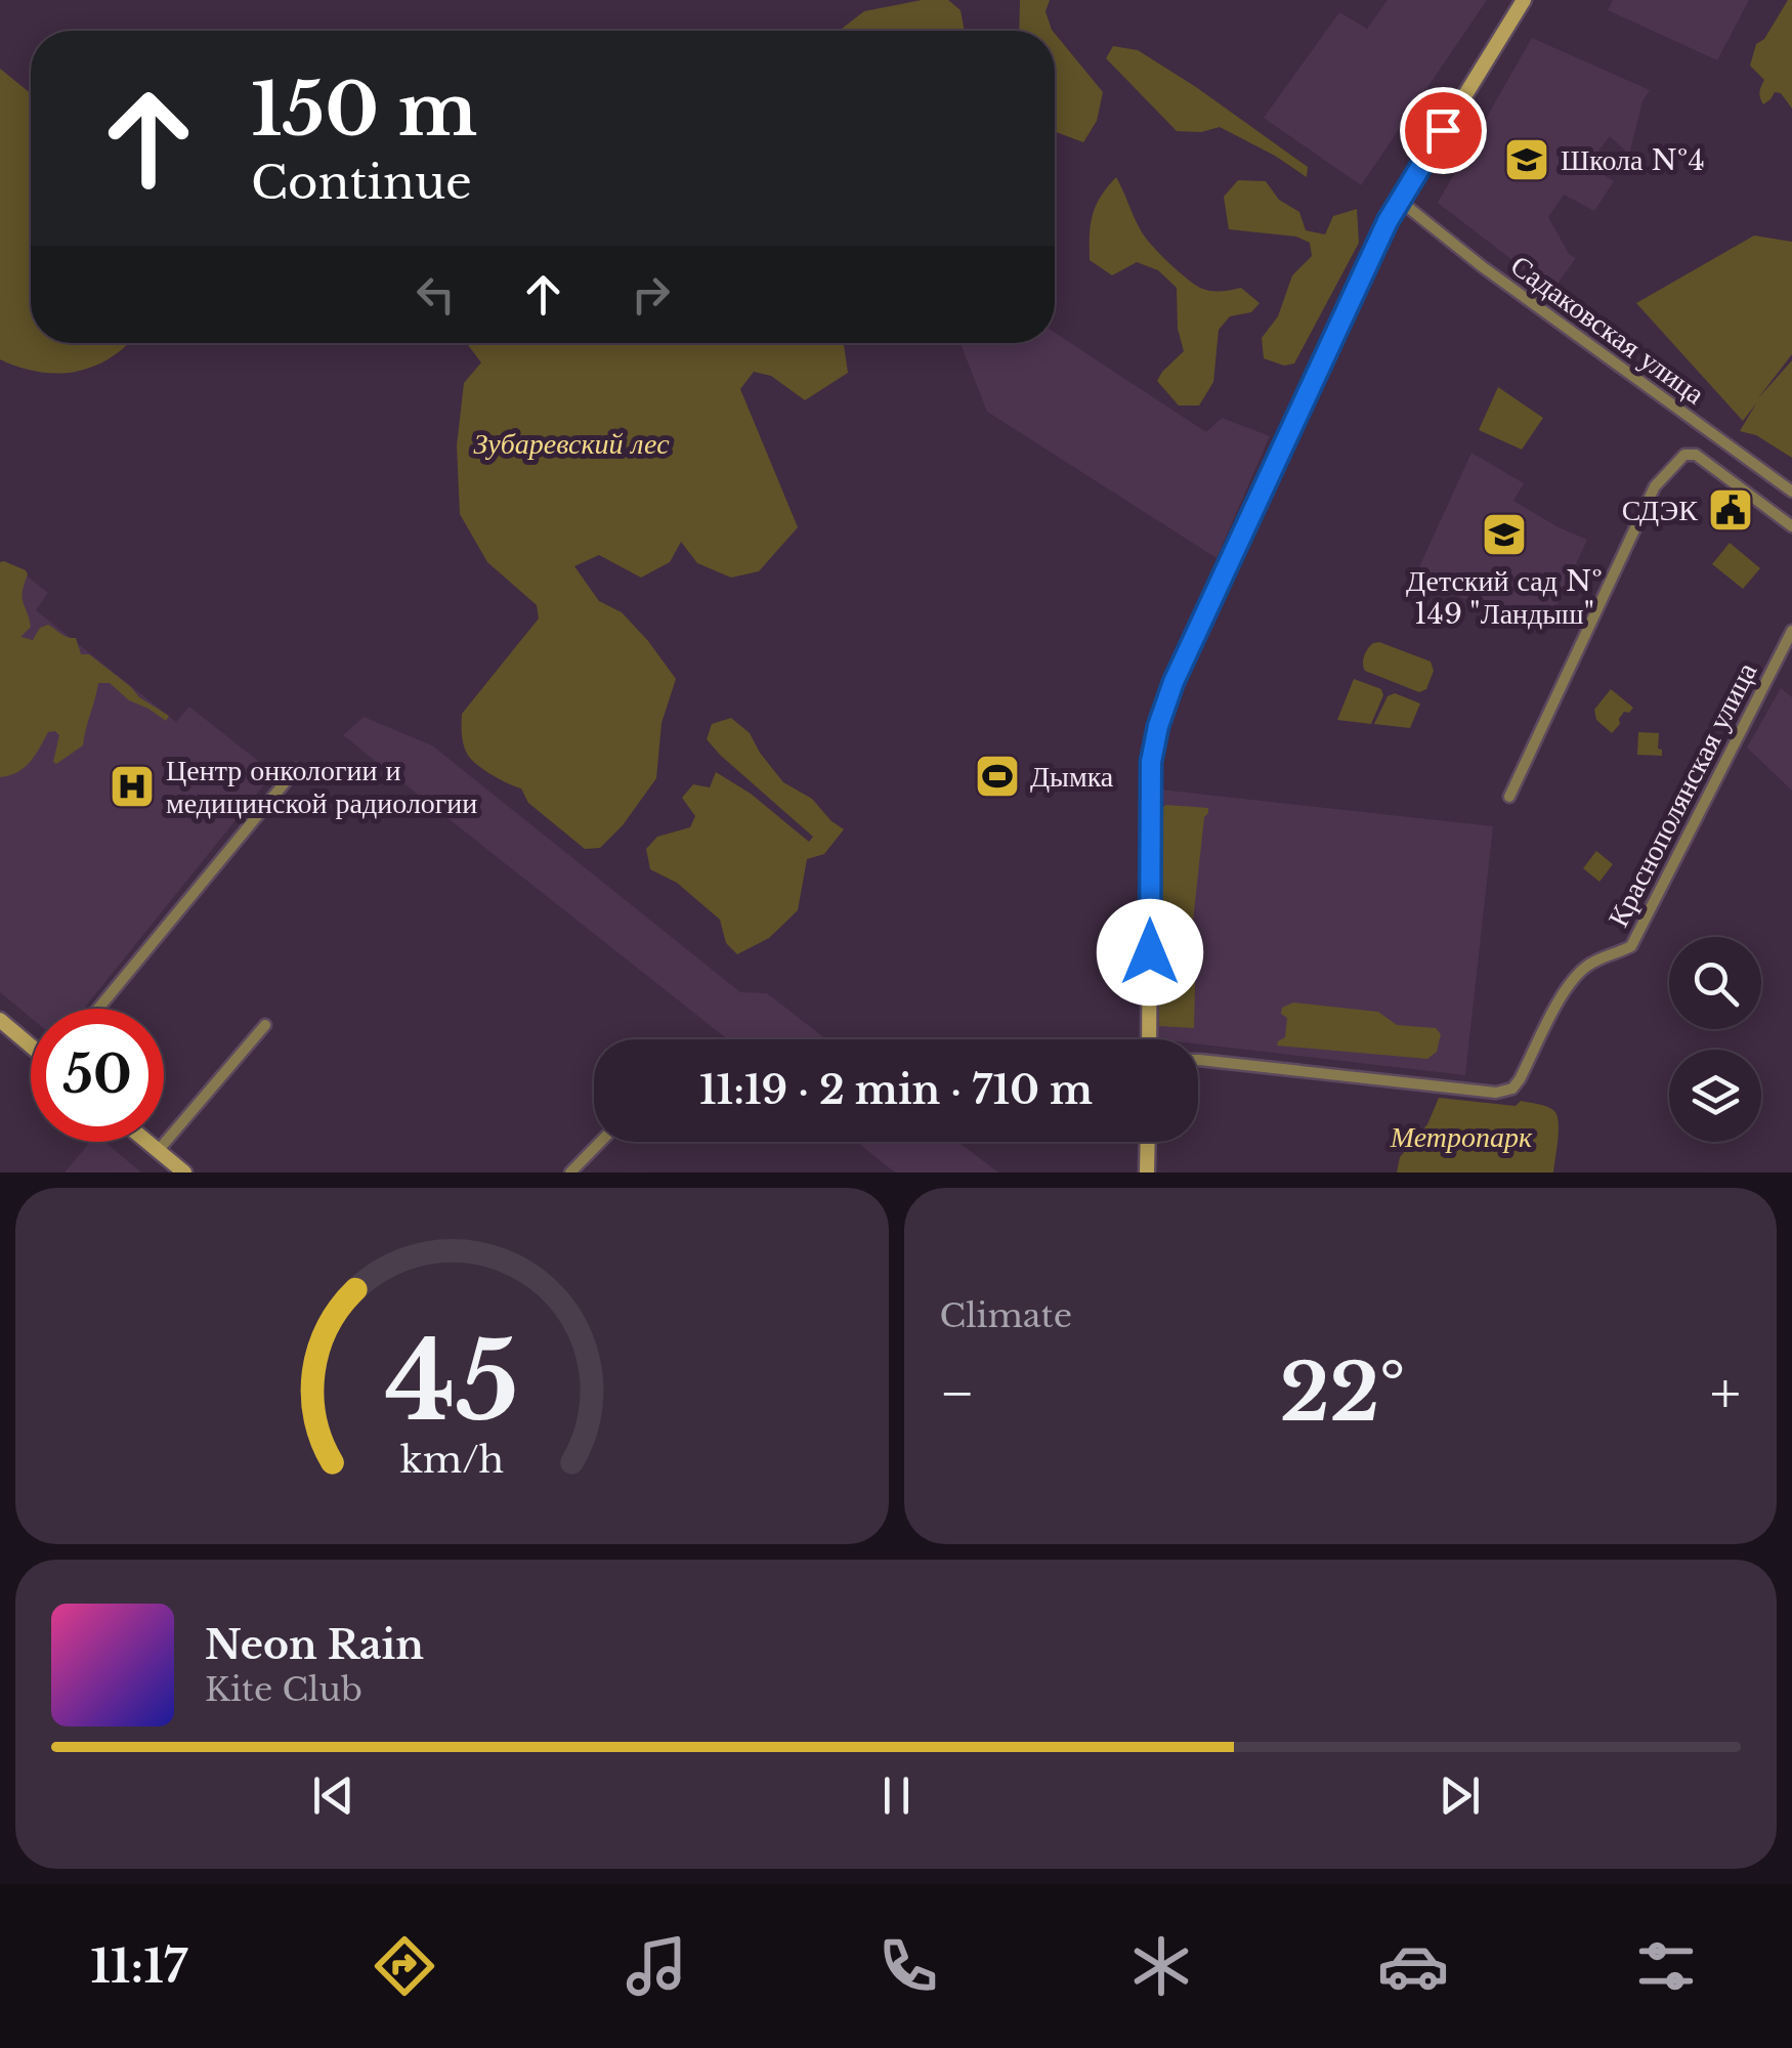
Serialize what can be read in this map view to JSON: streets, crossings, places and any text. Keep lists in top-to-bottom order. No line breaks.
{"streets":{"street":["Садаковская улица","Краснополянская улица"]},"parks":["Зубаревский лес","Метропарк"],"places":{"school or university":["Школа №4","Детский сад № 149 \"Ландыш\""],"public building":["СДЭК"],"sports":["Дымка"],"hospital":["Центр онкологии и медицинской радиологии"]},"page":{"turn":["150 m","Continue"],"limit":"50","trip":"11:19 · 2 min · 710 m","tile":"Climate","heat":["−","22°","+"],"song":["Neon Rain","Kite Club"],"tabs":"11:17","gauge":["45","km/h"]}}
